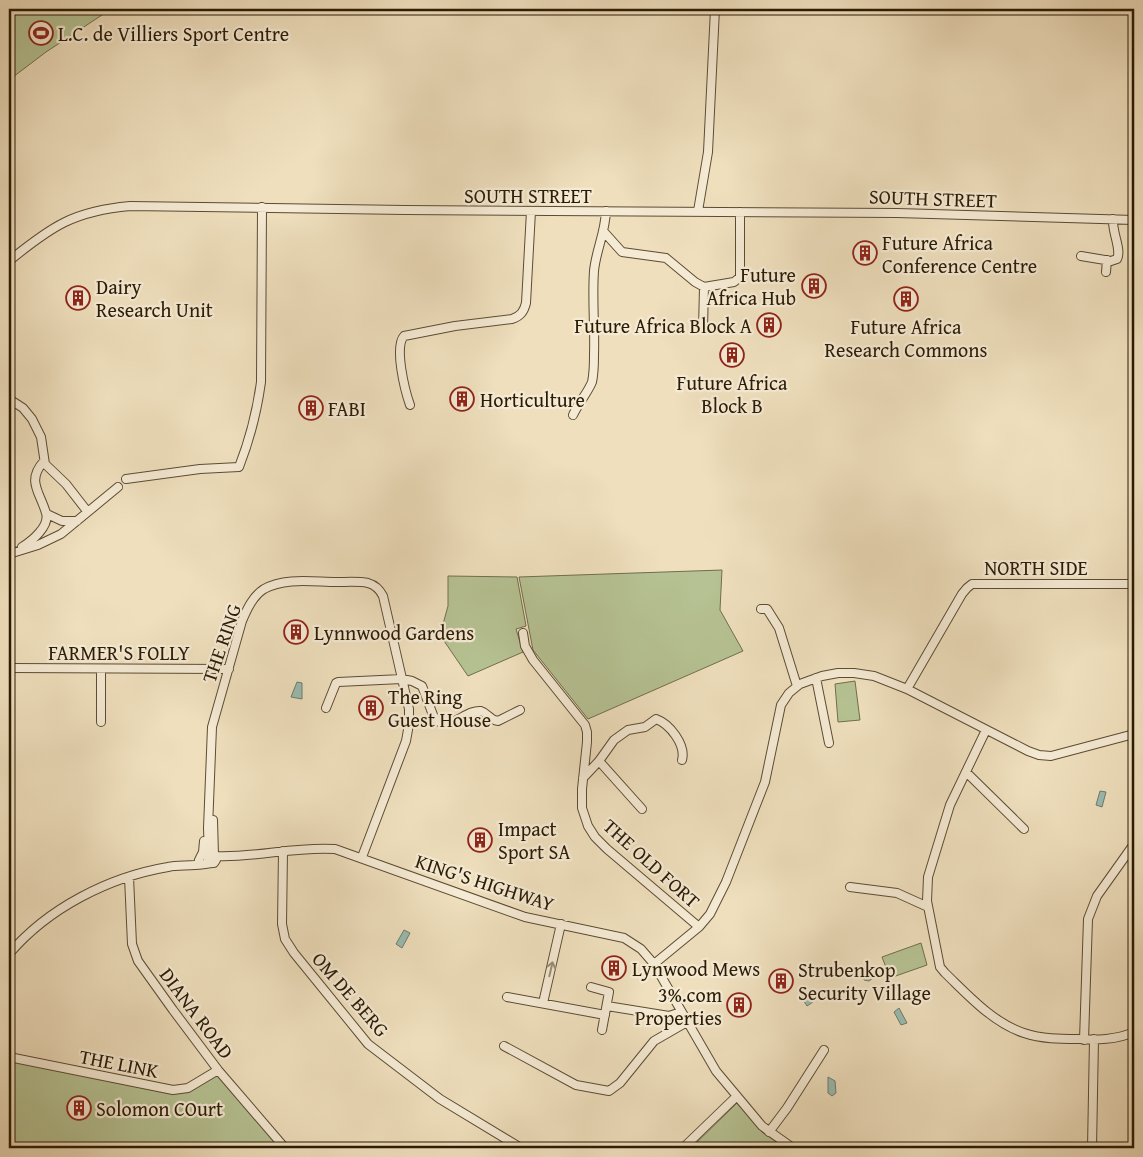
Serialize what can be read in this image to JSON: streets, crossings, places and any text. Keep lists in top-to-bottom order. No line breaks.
{"streets":{"street":["SOUTH STREET","NORTH SIDE","THE RING","FARMER'S FOLLY","THE OLD FORT","KING'S HIGHWAY","OM DE BERG","DIANA ROAD","THE LINK"]},"crossings":[["THE RING","FARMER'S FOLLY"],["THE RING","KING'S HIGHWAY"],["KING'S HIGHWAY","OM DE BERG"],["KING'S HIGHWAY","DIANA ROAD"],["DIANA ROAD","THE LINK"]],"places":{"sports":["L.C. de Villiers Sport Centre"],"building":["Future Africa Conference Centre","Future Africa Hub","Dairy Research Unit","Future Africa Research Commons","Future Africa Block A","Future Africa Block B","Horticulture","FABI","Lynnwood Gardens","The Ring Guest House","Impact Sport SA","Lynwood Mews","Strubenkop Security Village","3%.com Properties","Solomon COurt"]}}
